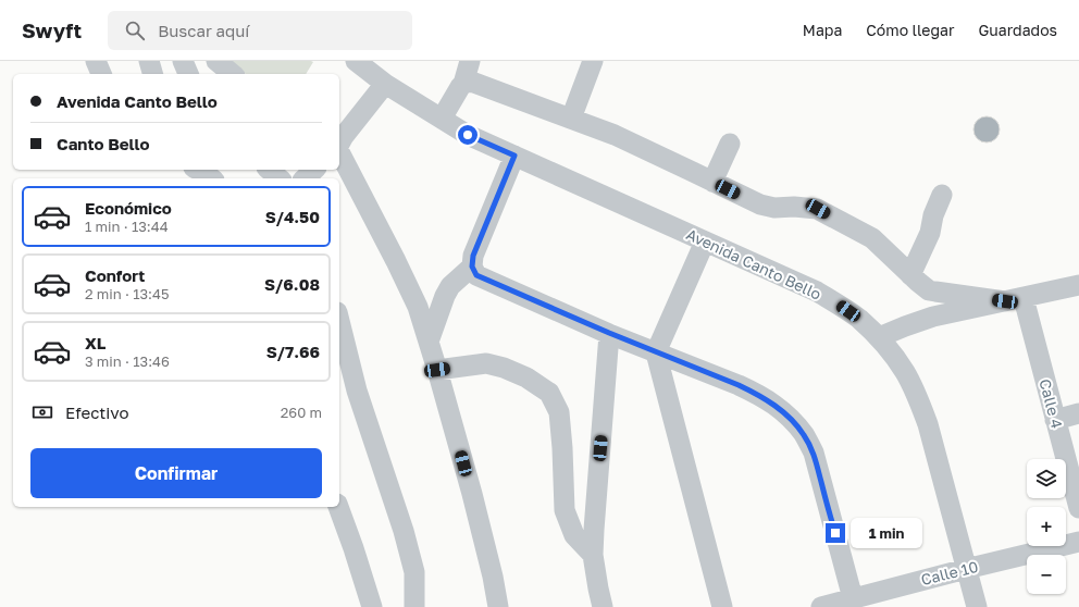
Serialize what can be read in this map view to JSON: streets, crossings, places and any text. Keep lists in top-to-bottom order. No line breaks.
{"streets":{"street":["Avenida Canto Bello","Calle 4","Calle 10"]},"crossings":[["Avenida Canto Bello","Calle 10"]],"page":{"header":"Swyft","search":"Buscar aquí","nav":["Mapa","Cómo llegar","Guardados"],"banner":["Avenida Canto Bello","Canto Bello"],"list":[{"name":"Económico","note":"1 min · 13:44","value":"S/4.50"},{"name":"Confort","note":"2 min · 13:45","value":"S/6.08"},{"name":"XL","note":"3 min · 13:46","value":"S/7.66"}],"pay":["Efectivo","260 m"],"buttons":"Confirmar","map_buttons":["+","−"],"bubble":"1 min"}}
